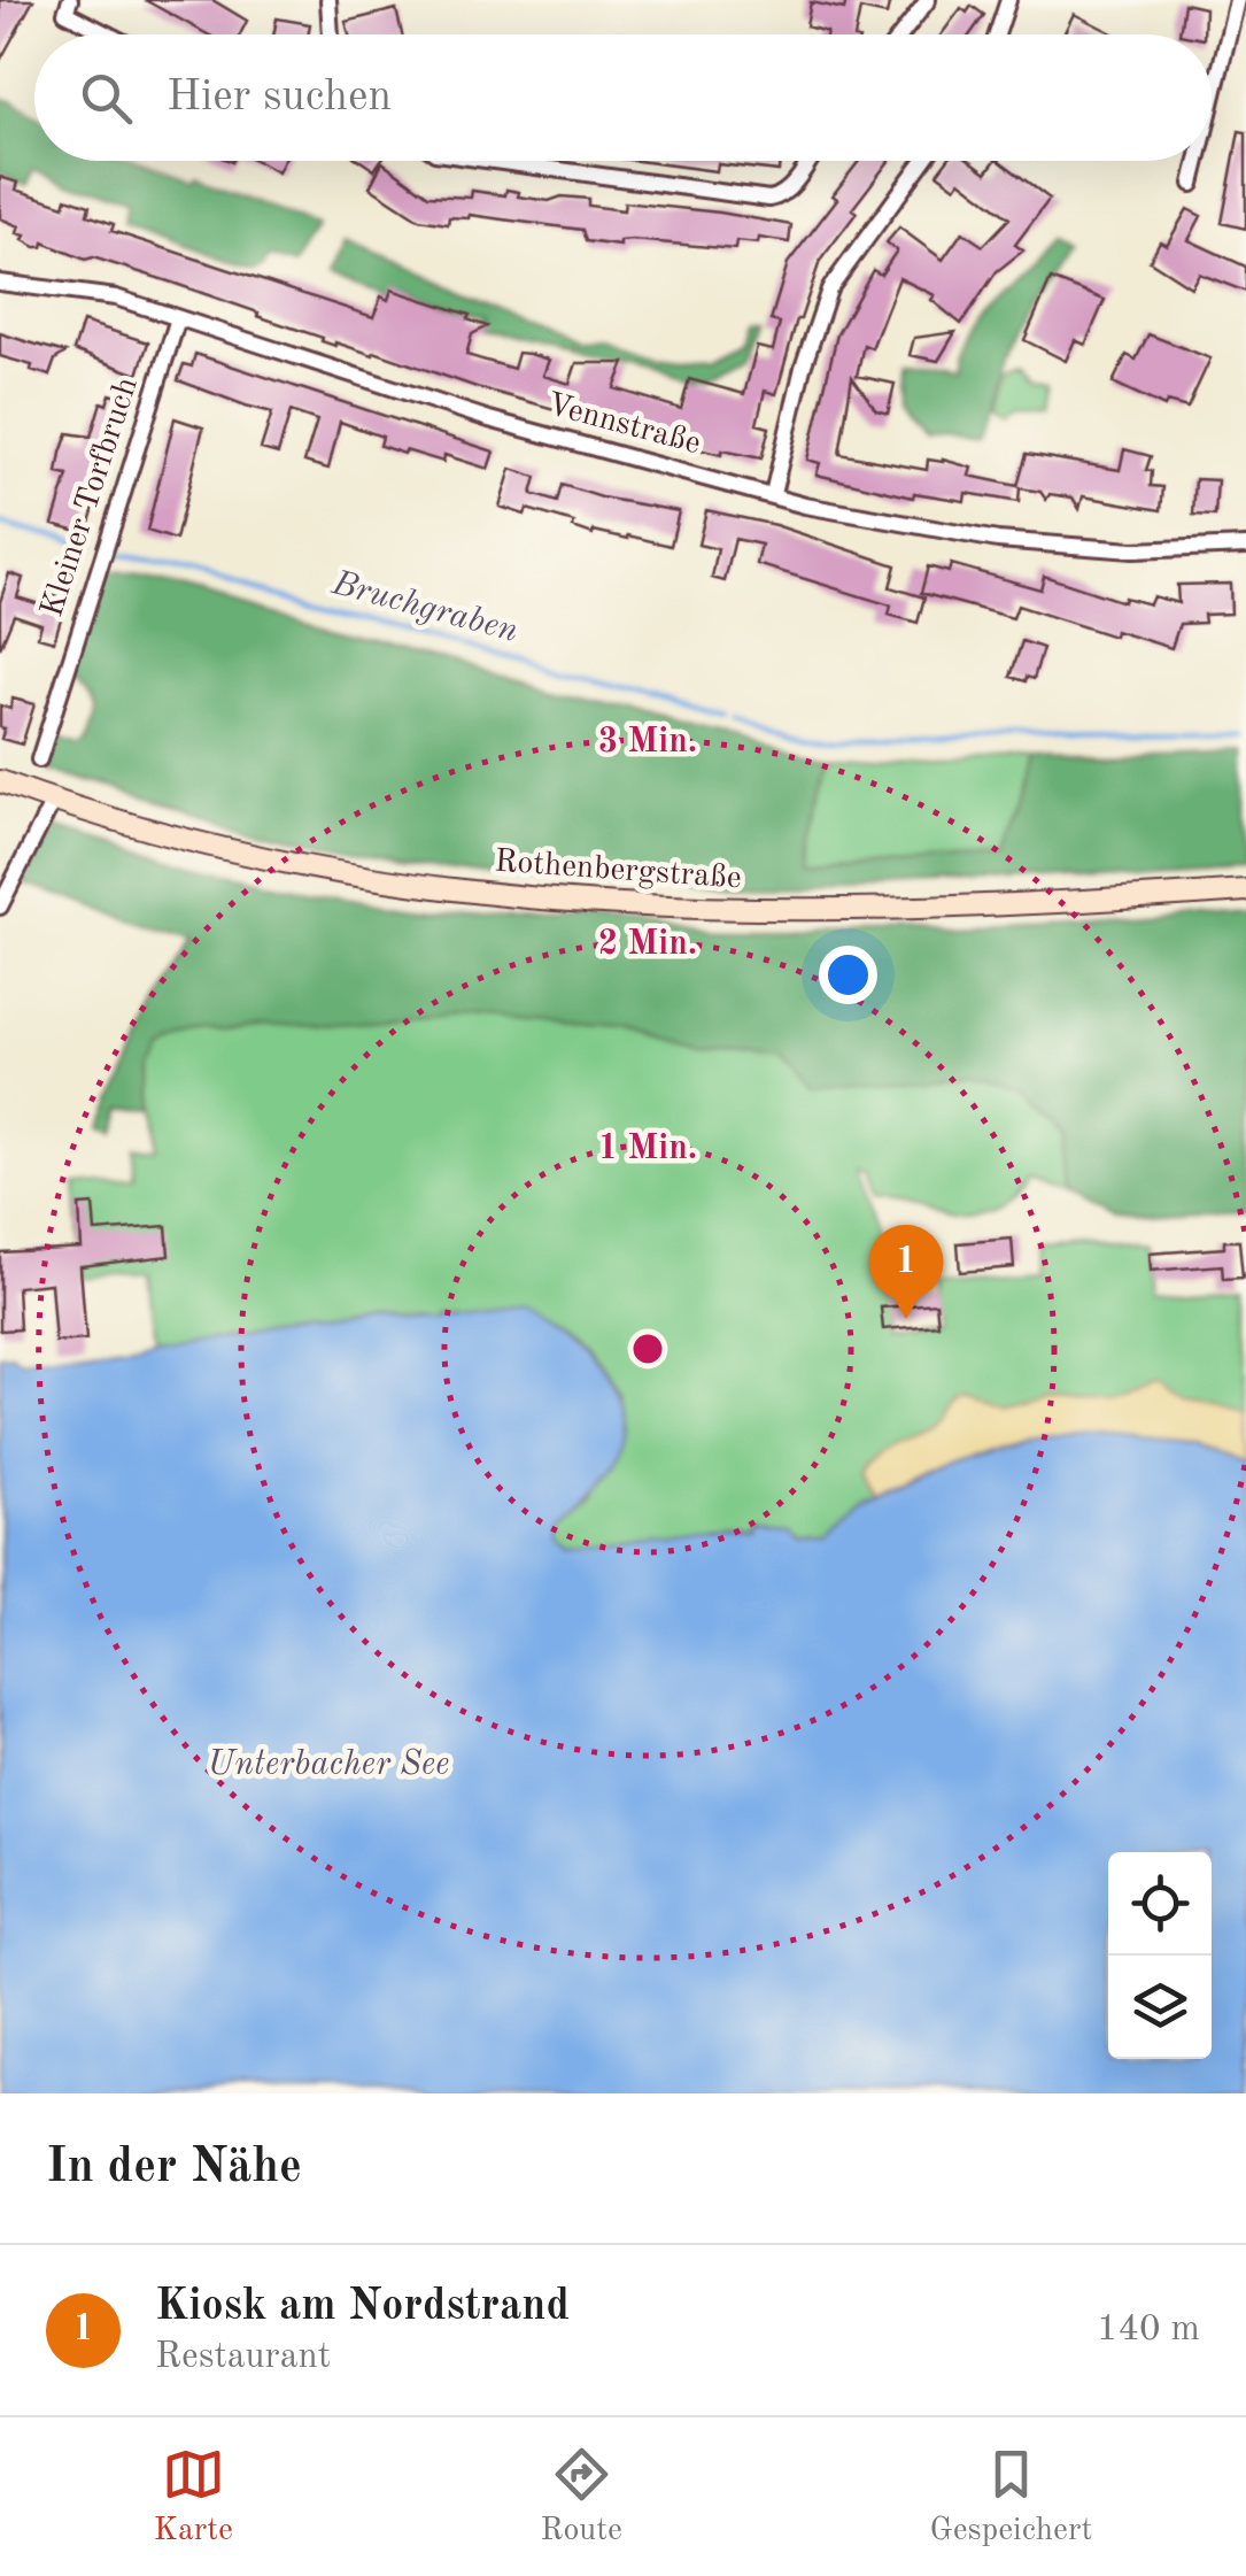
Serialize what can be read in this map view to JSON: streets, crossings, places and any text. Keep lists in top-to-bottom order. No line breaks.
{"streets":{"main road":["Rothenbergstraße"],"street":["Vennstraße","Kleiner Torfbruch"]},"crossings":[["Vennstraße","Kleiner Torfbruch"]],"water":["Bruchgraben","Unterbacher See"],"page":{"search":"Hier suchen","pins":"1","heading":"In der Nähe","list":[{"mark":"1","name":"Kiosk am Nordstrand","note":"Restaurant","value":"140 m"}],"nav":["Karte","Route","Gespeichert"]},"rings":["3 Min.","2 Min.","1 Min."]}
